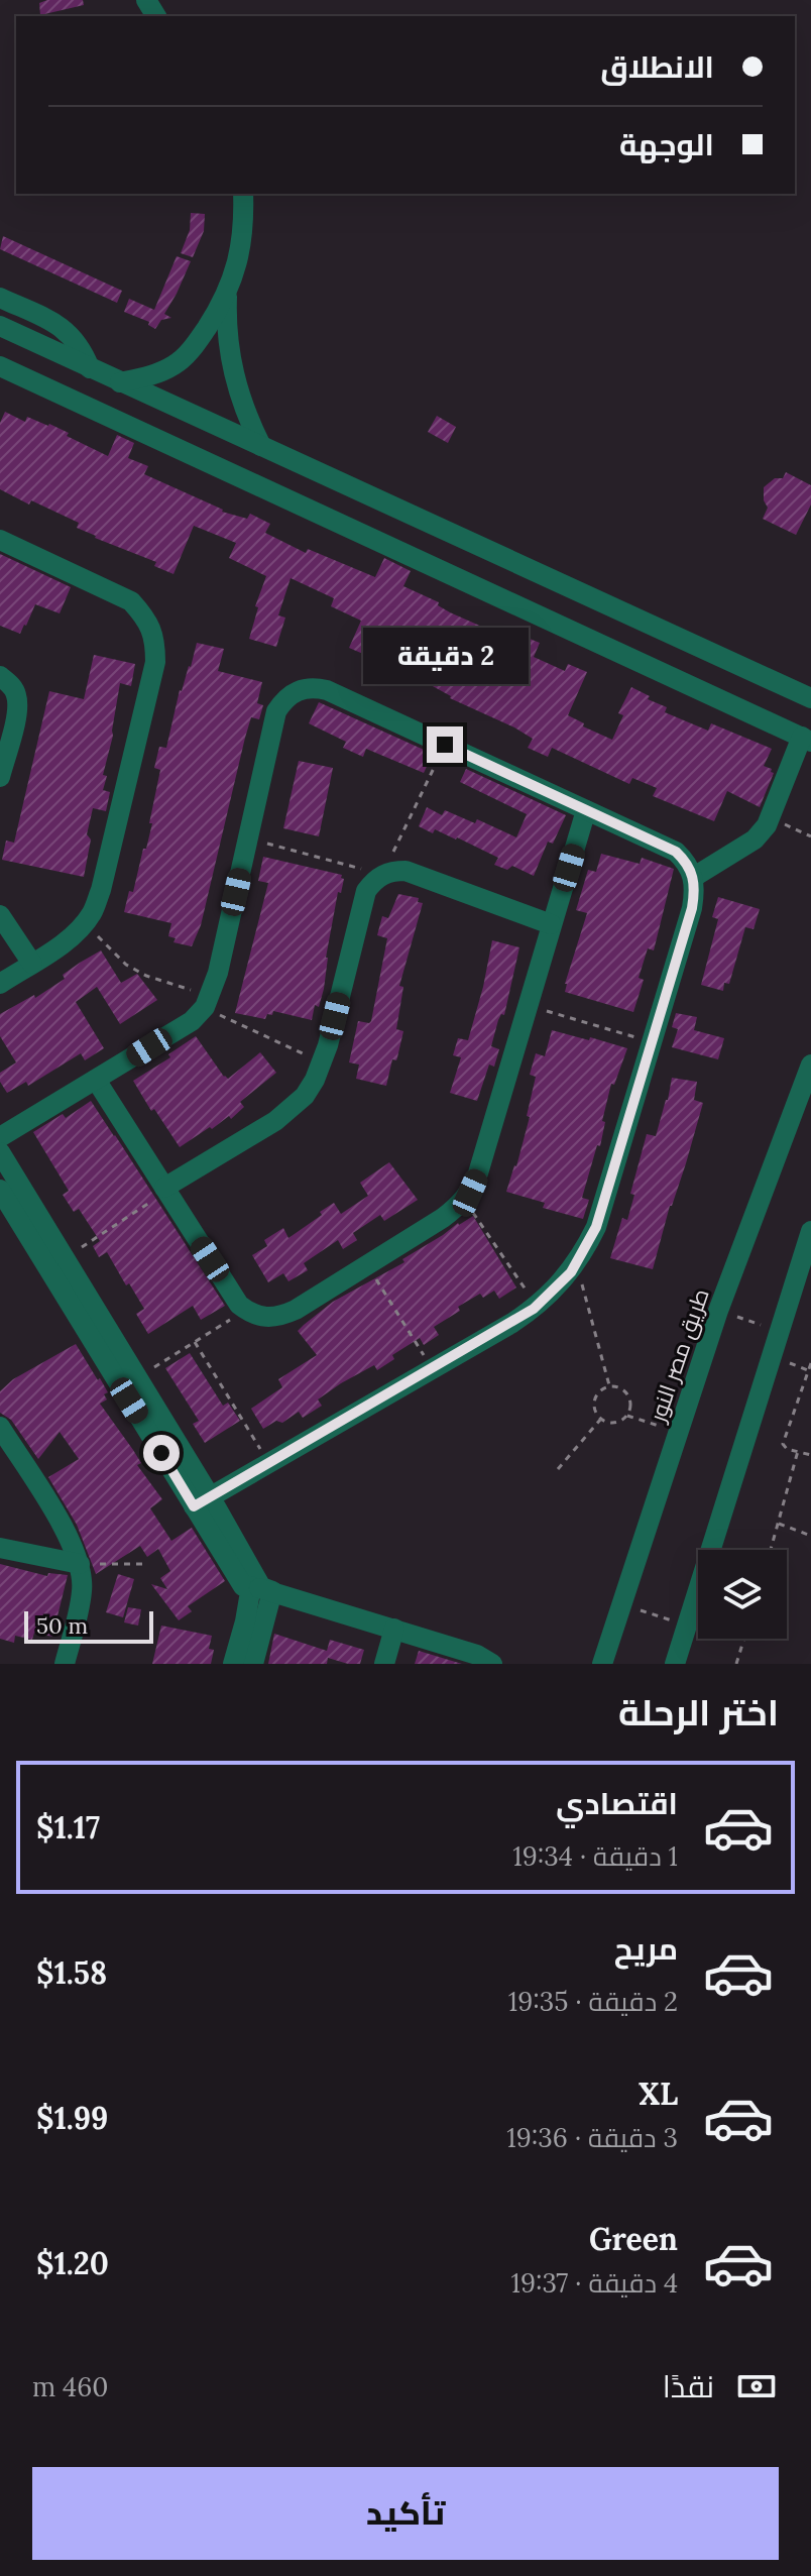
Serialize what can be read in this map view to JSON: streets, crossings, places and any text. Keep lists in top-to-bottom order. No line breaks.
{"streets":{"street":["طريق مصر النور"]},"scale_bar":"50 m","page":{"banner":["الانطلاق","الوجهة"],"bubble":"2 دقيقة","scale":"50 m","heading":"اختر الرحلة","list":[{"name":"اقتصادي","note":"1 دقيقة · 19:34","value":"$1.17"},{"name":"مريح","note":"2 دقيقة · 19:35","value":"$1.58"},{"name":"XL","note":"3 دقيقة · 19:36","value":"$1.99"},{"name":"Green","note":"4 دقيقة · 19:37","value":"$1.20"}],"pay":["نقدًا","460 m"],"buttons":"تأكيد"}}
